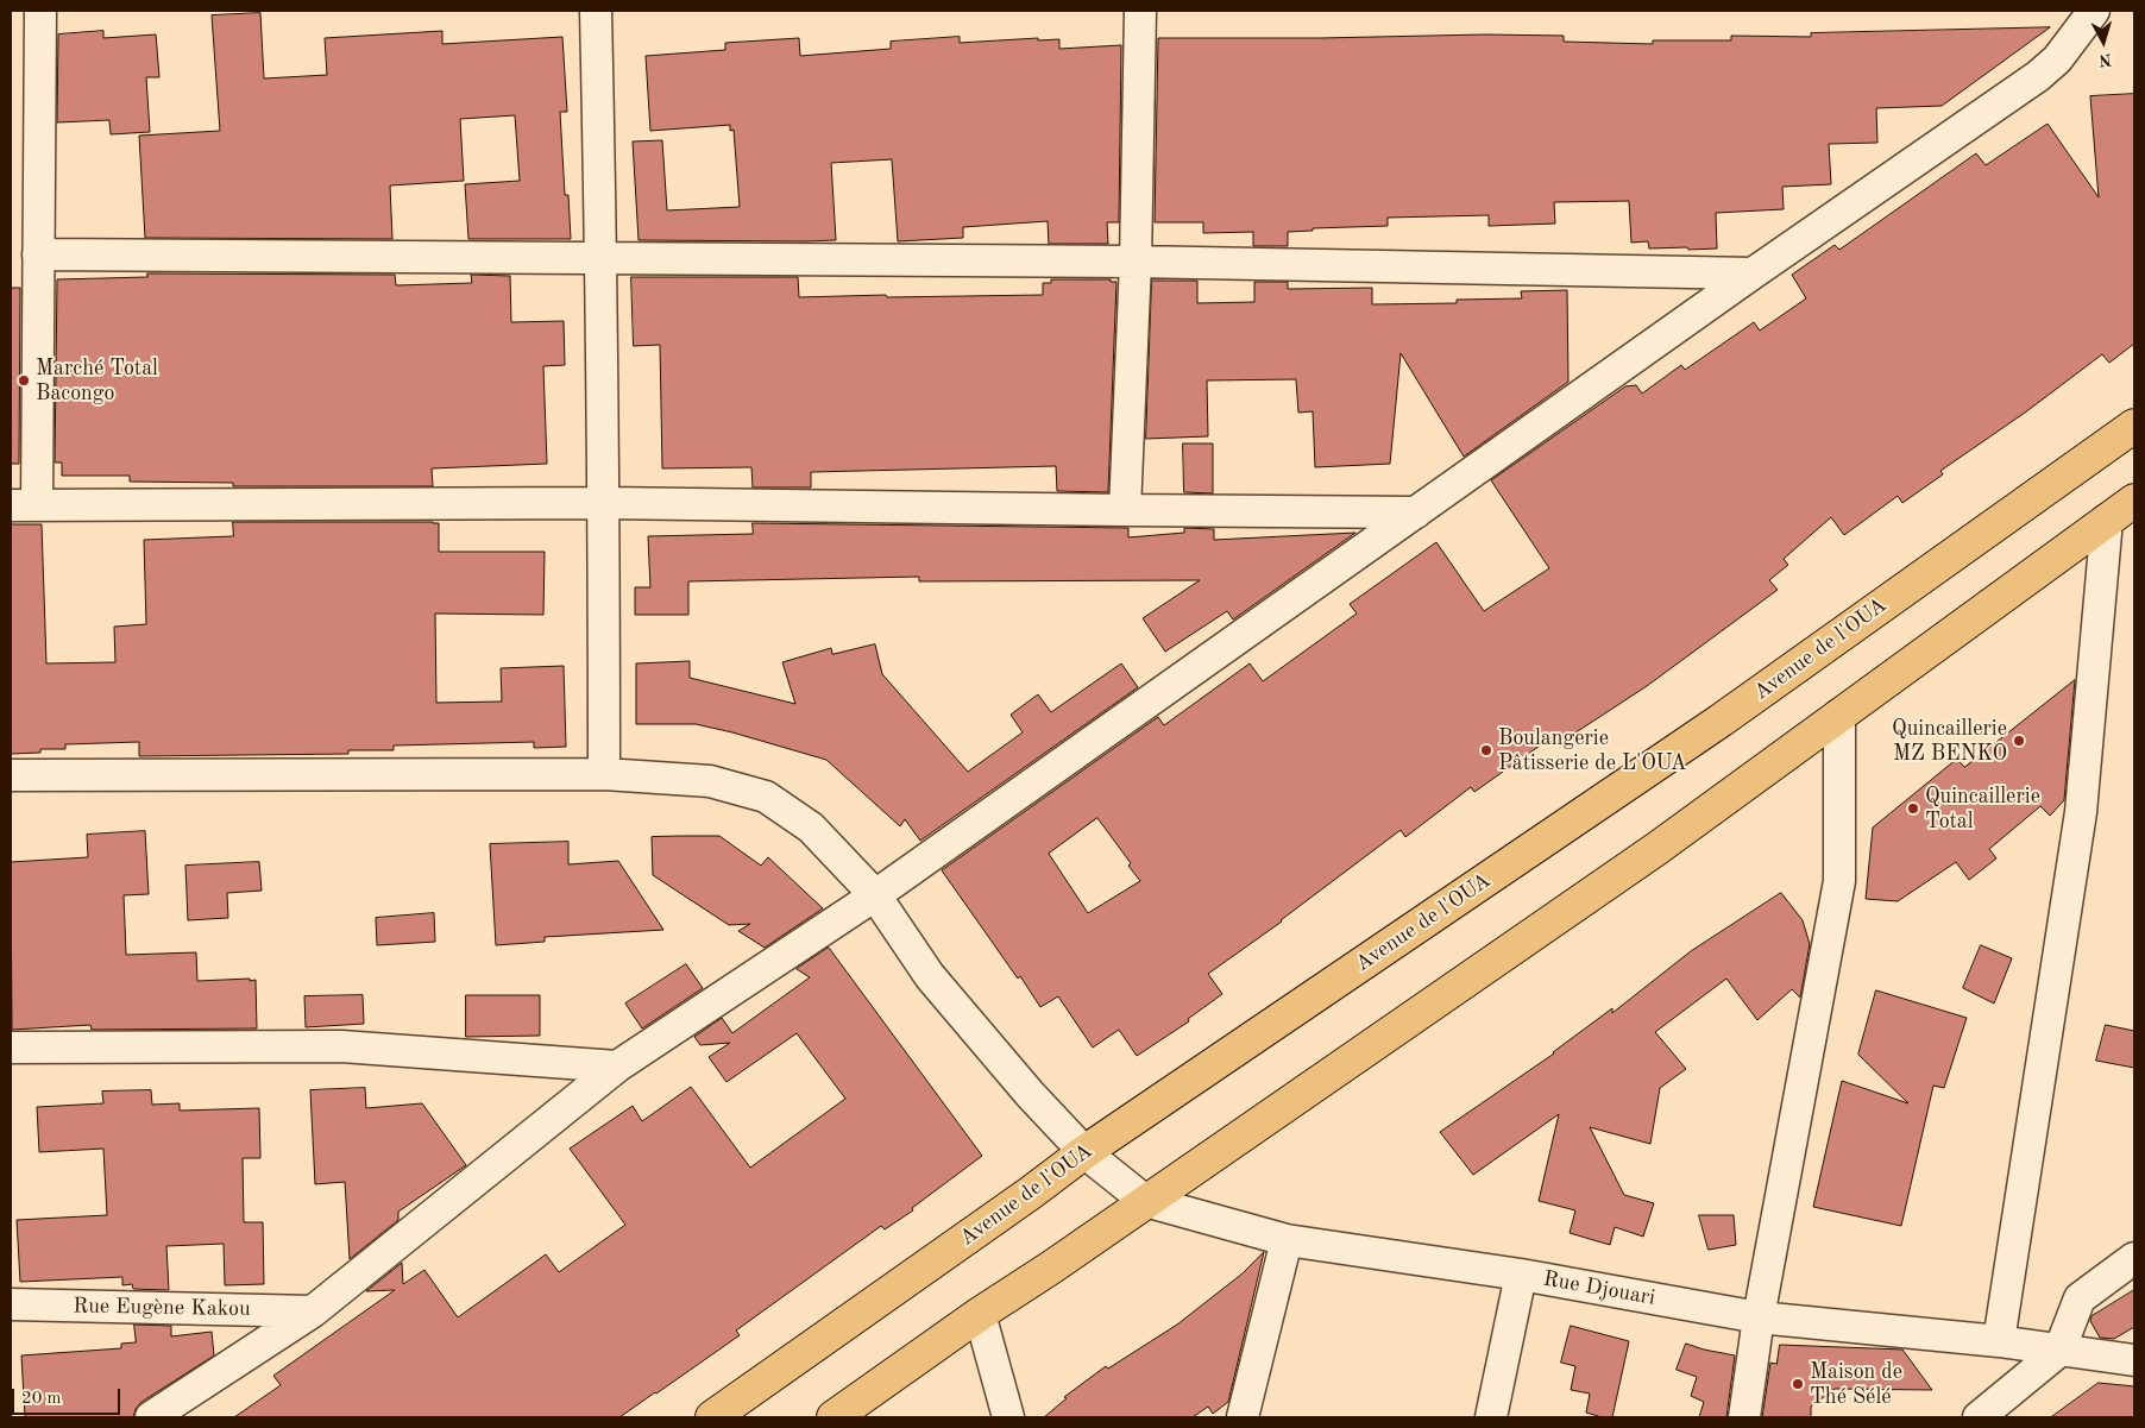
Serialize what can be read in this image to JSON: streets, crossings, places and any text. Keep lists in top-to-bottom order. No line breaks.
{"streets":{"main road":["Avenue de l'OUA"],"street":["Rue Djouari","Rue Eugène Kakou"]},"crossings":[["Avenue de l'OUA","Rue Djouari"]],"places":["Marché Total Bacongo","Quincaillerie MZ BENKO","Boulangerie Pâtisserie de L'OUA","Quincaillerie Total","Maison de Thé Sélé"],"scale_bar":"20 m","north":"bottom"}
